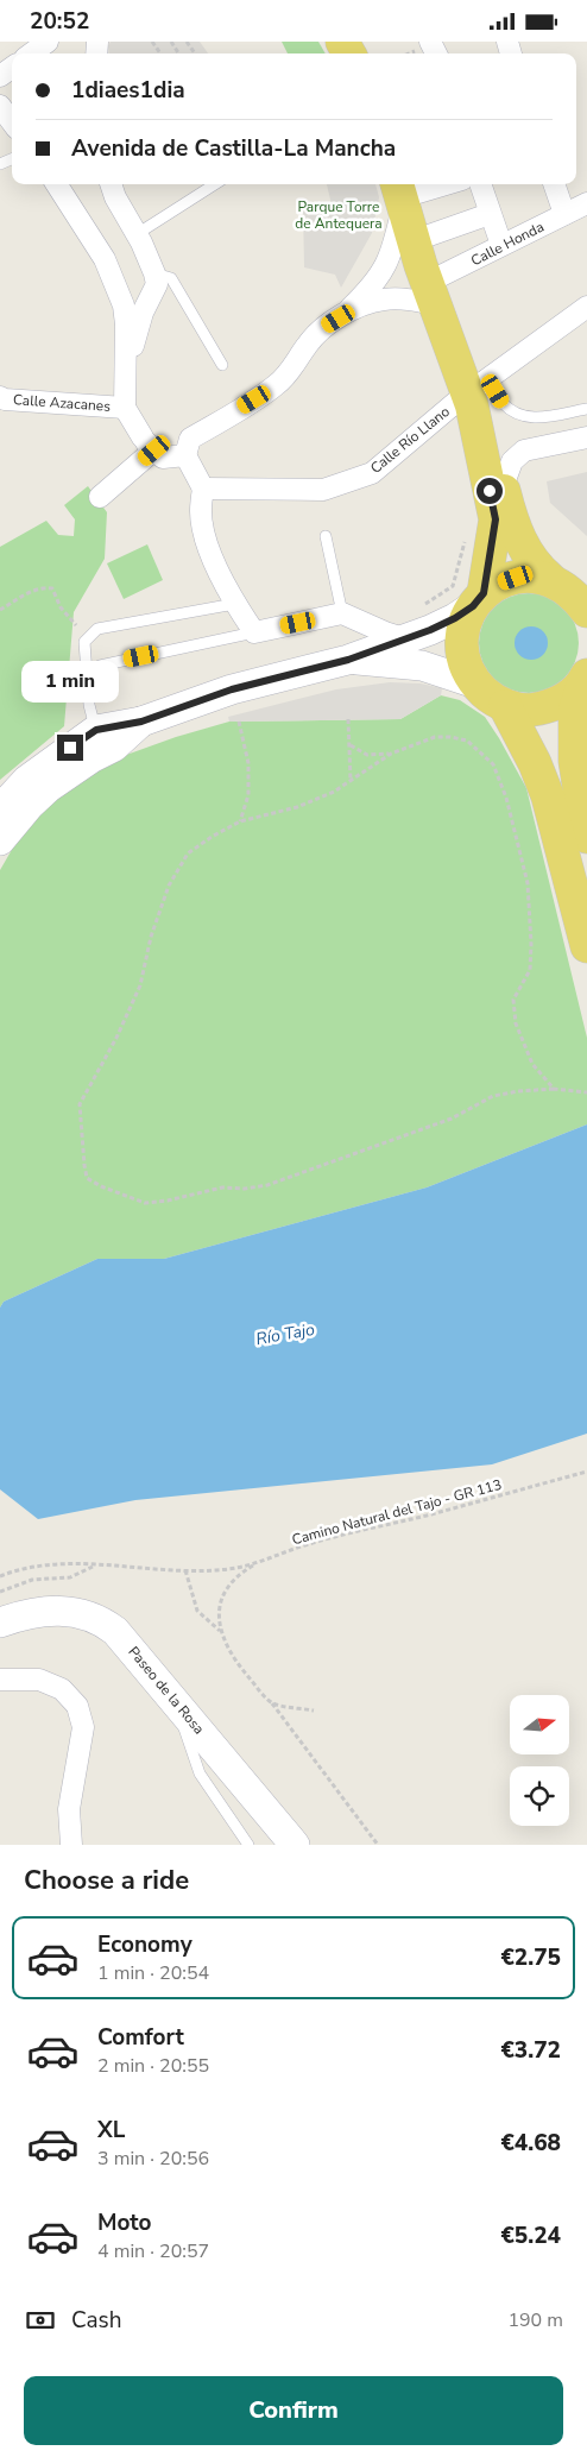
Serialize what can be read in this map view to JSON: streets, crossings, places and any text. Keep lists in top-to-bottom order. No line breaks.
{"streets":{"street":["Calle Honda","Calle Azacanes","Calle Río Llano","Paseo de la Rosa"],"path":["Camino Natural del Tajo - GR 113"]},"water":["Río Tajo"],"parks":["Parque Torre de Antequera"],"north":"right","page":{"status":"20:52","banner":["1diaes1dia","Avenida de Castilla-La Mancha"],"bubble":"1 min","heading":"Choose a ride","list":[{"name":"Economy","note":"1 min · 20:54","value":"€2.75"},{"name":"Comfort","note":"2 min · 20:55","value":"€3.72"},{"name":"XL","note":"3 min · 20:56","value":"€4.68"},{"name":"Moto","note":"4 min · 20:57","value":"€5.24"}],"pay":["Cash","190 m"],"buttons":"Confirm"}}
